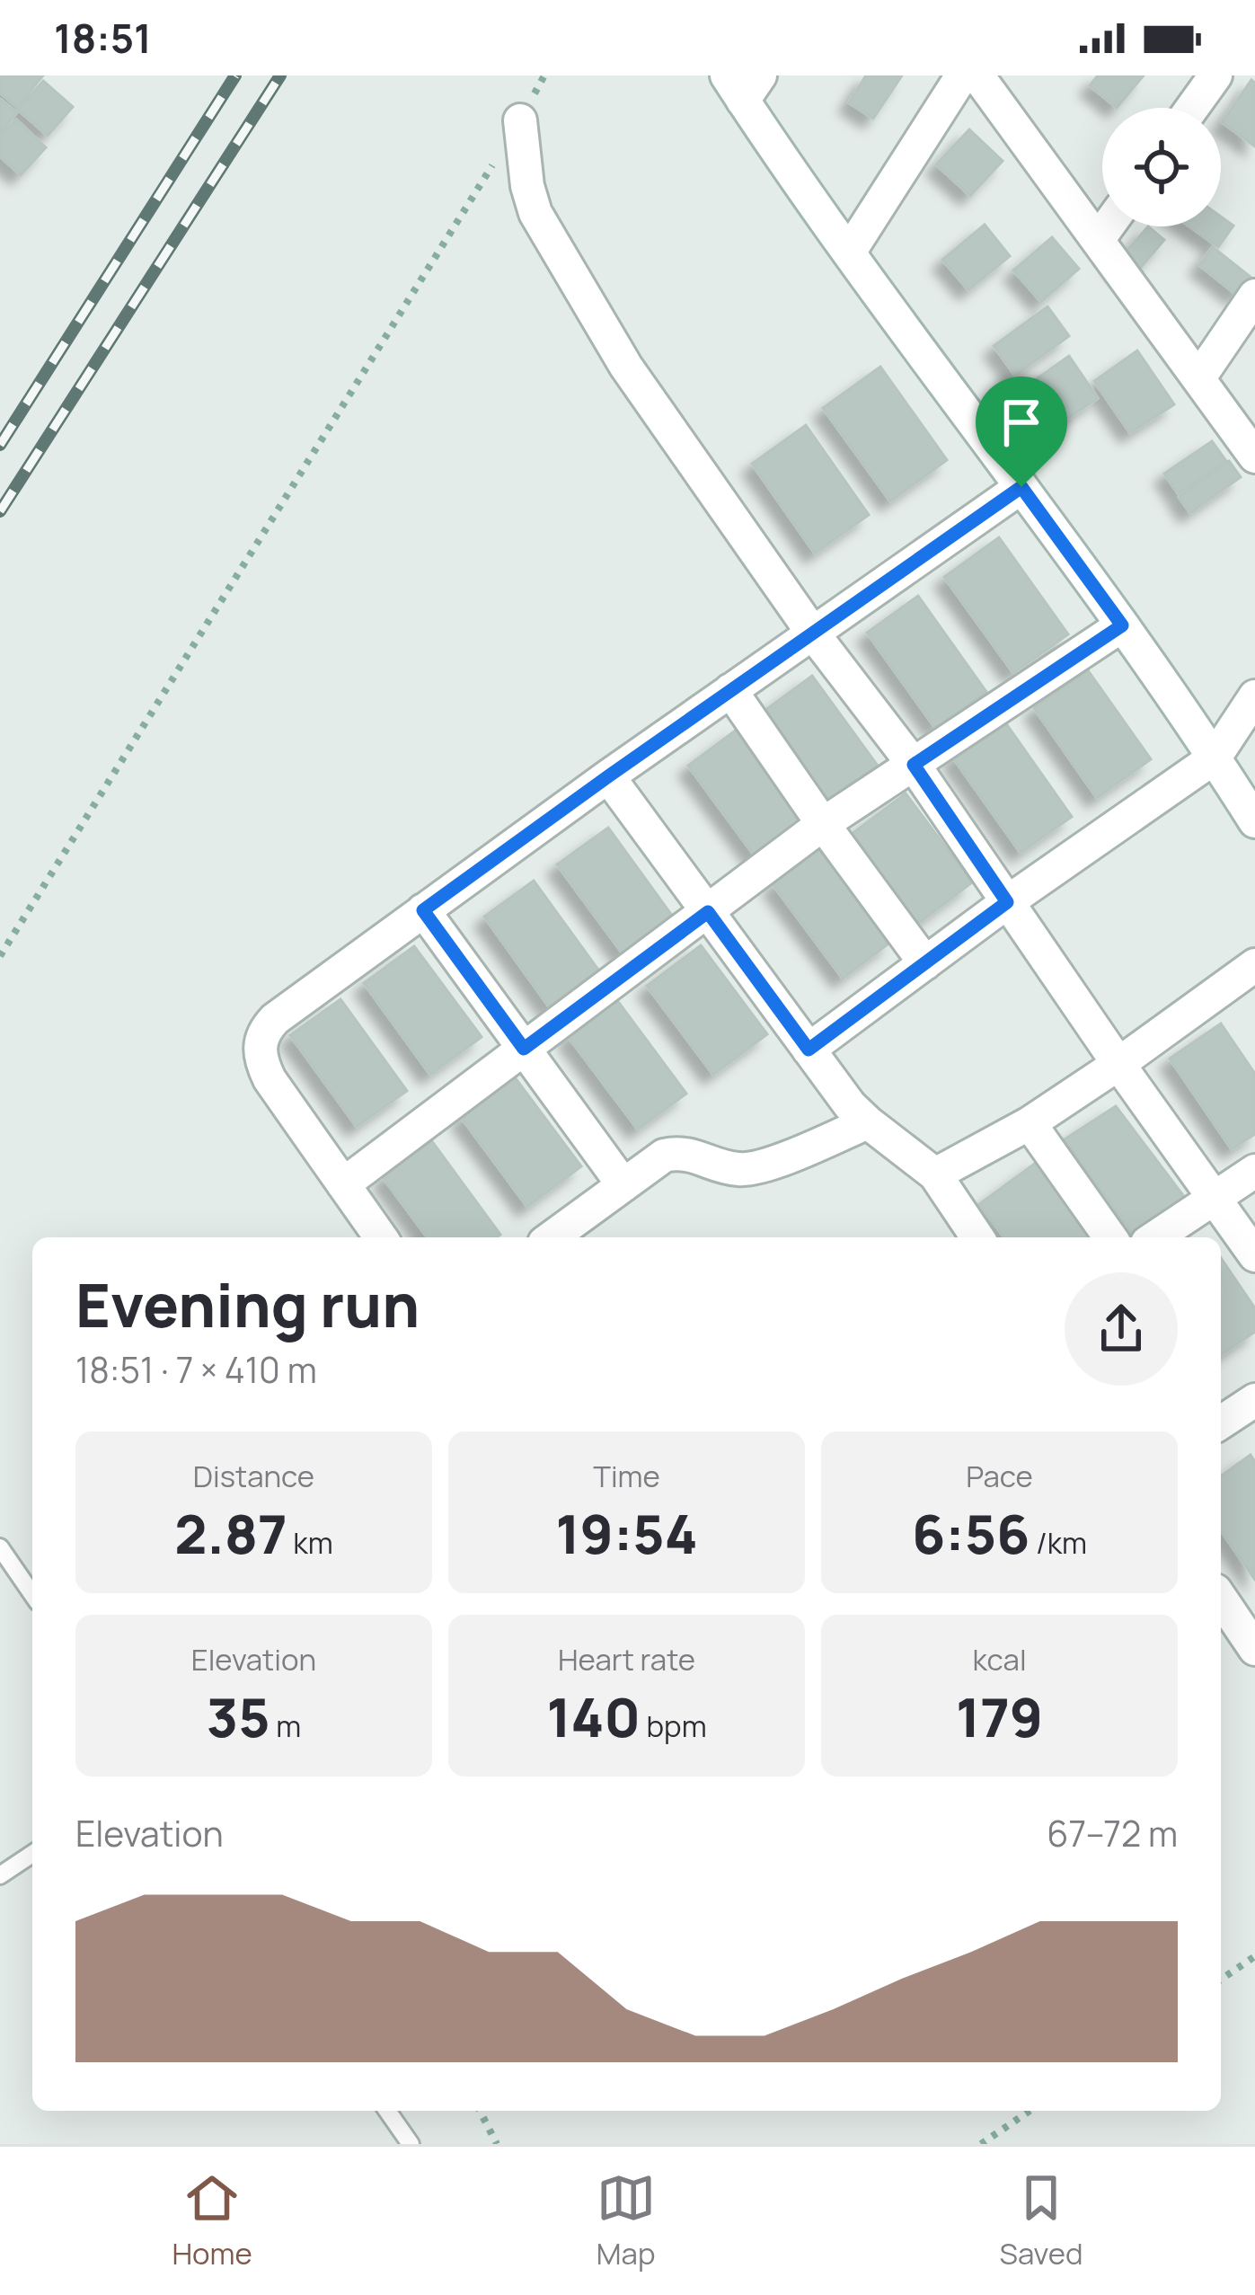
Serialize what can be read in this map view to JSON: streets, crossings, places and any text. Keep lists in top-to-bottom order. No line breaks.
{"page":{"status":"18:51","heading":["Evening run","18:51 · 7 × 410 m"],"stats":[["Distance","2.87 km"],["Time","19:54"],["Pace","6:56 /km"],["Elevation","35 m"],["Heart rate","140 bpm"],["kcal","179"]],"chart":["Elevation","67–72 m"],"tabs":["Home","Map","Saved"]}}
